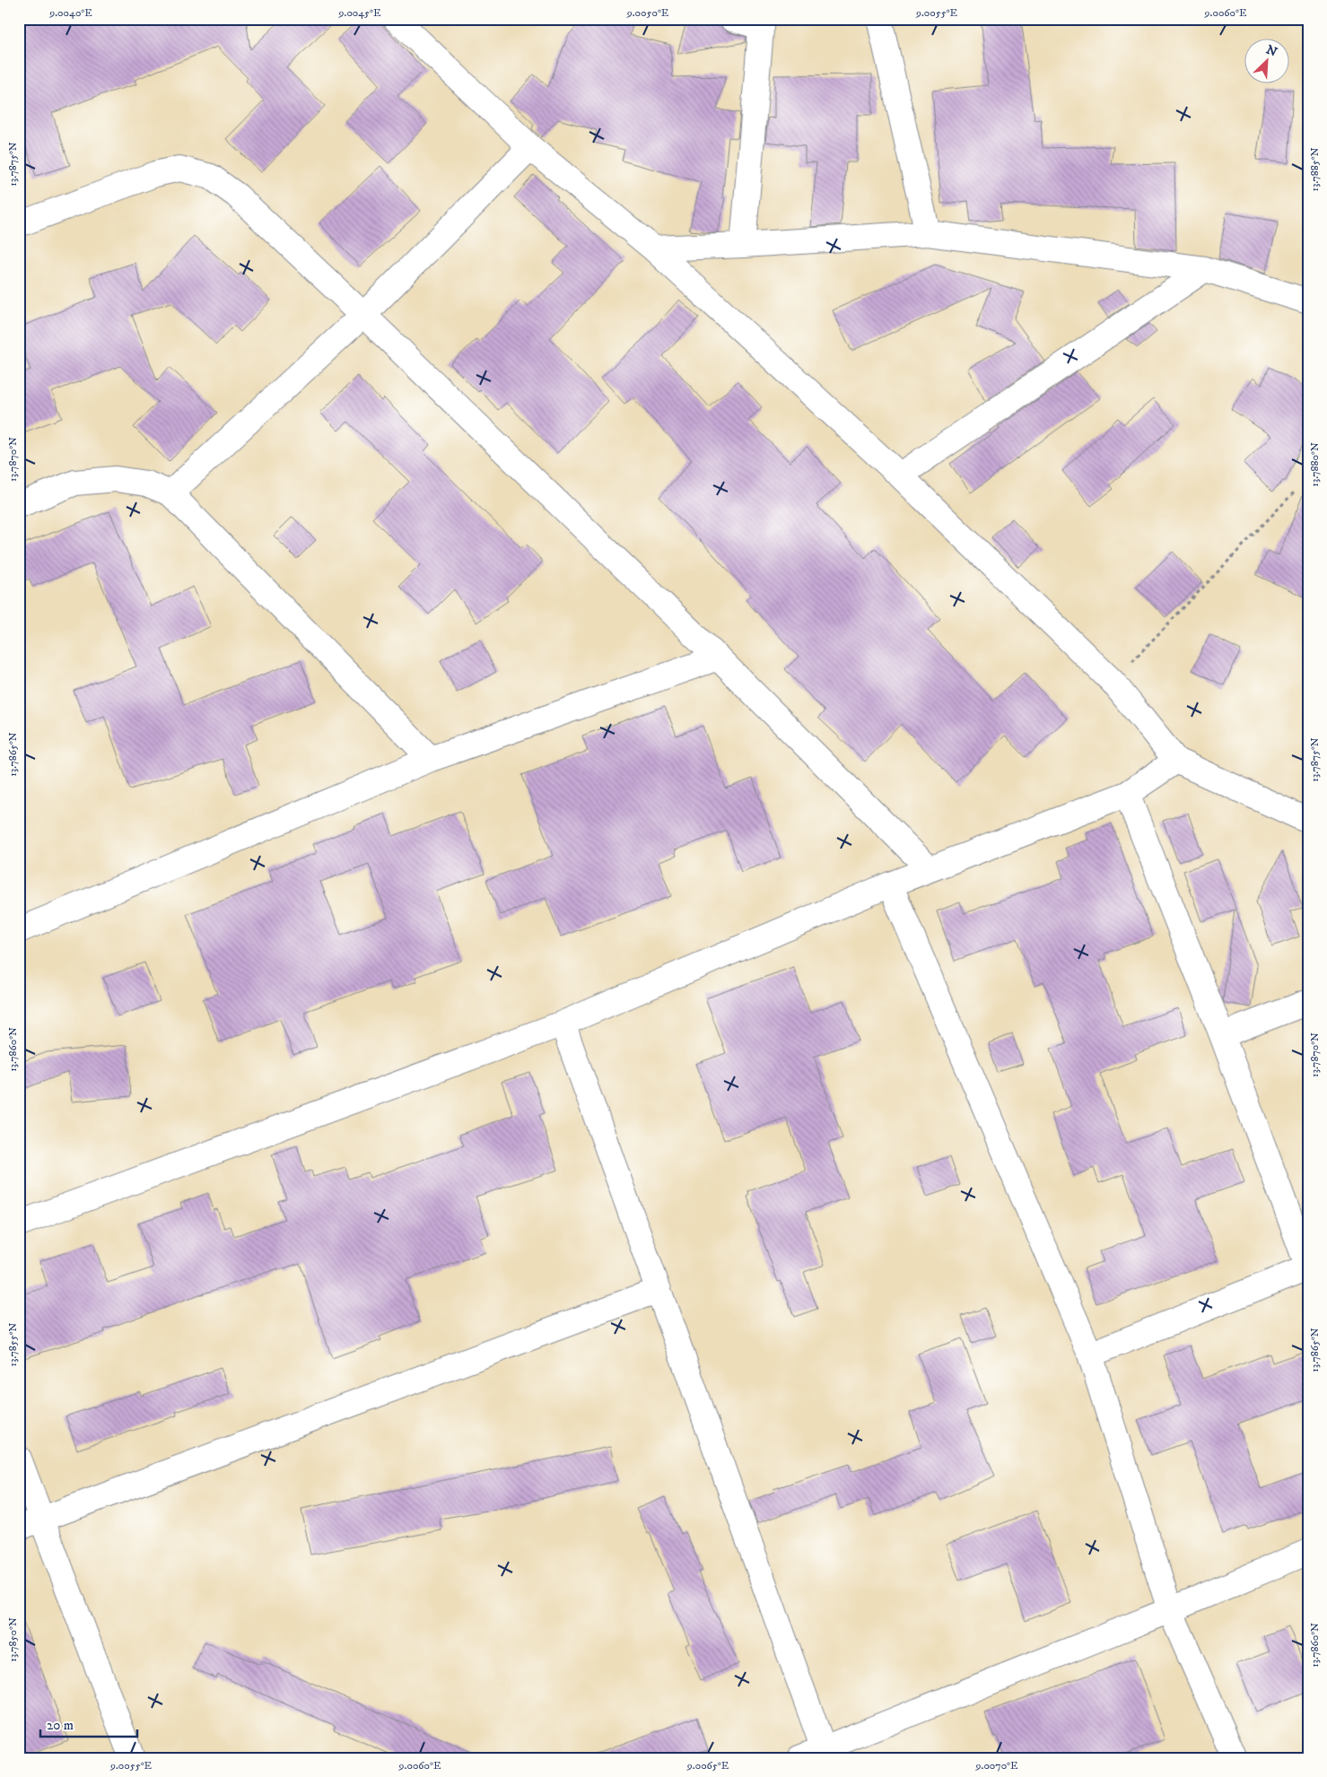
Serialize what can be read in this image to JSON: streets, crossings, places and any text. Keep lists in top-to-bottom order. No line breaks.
{"scale_bar":"20 m","north":"top right","coordinates":["9.0040°E","9.0045°E","9.0050°E","9.0055°E","9.0060°E","13.7875°N","13.7885°N","13.7870°N","13.7880°N","13.7865°N","13.7860°N","13.7855°N","13.7850°N","9.0065°E","9.0070°E"]}
